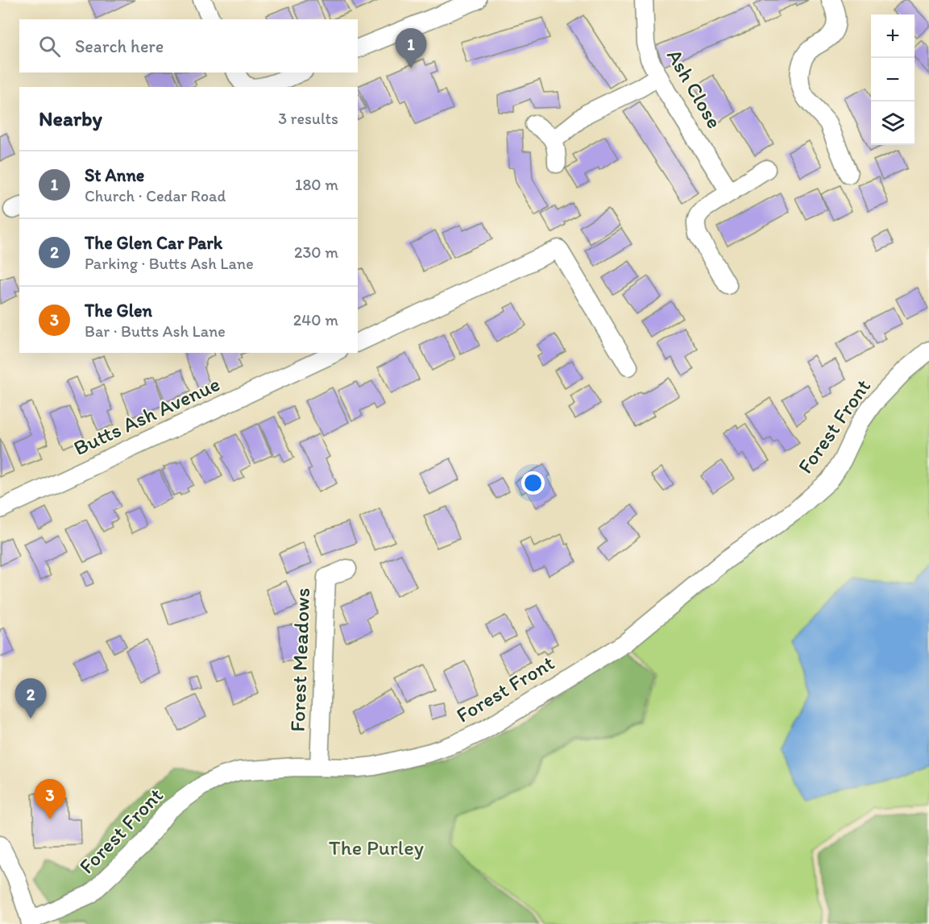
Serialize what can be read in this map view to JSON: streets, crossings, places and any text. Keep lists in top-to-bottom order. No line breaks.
{"streets":{"street":["Ash Close","Butts Ash Avenue","Forest Front","Forest Meadows"]},"crossings":[["Forest Front","Forest Meadows"]],"parks":["The Purley"],"page":{"map_buttons":["+","−"],"search":"Search here","pins":["1","2","3"],"heading":["Nearby","3 results"],"list":[{"mark":"1","name":"St Anne","note":"Church · Cedar Road","value":"180 m"},{"mark":"2","name":"The Glen Car Park","note":"Parking · Butts Ash Lane","value":"230 m"},{"mark":"3","name":"The Glen","note":"Bar · Butts Ash Lane","value":"240 m"}]}}
